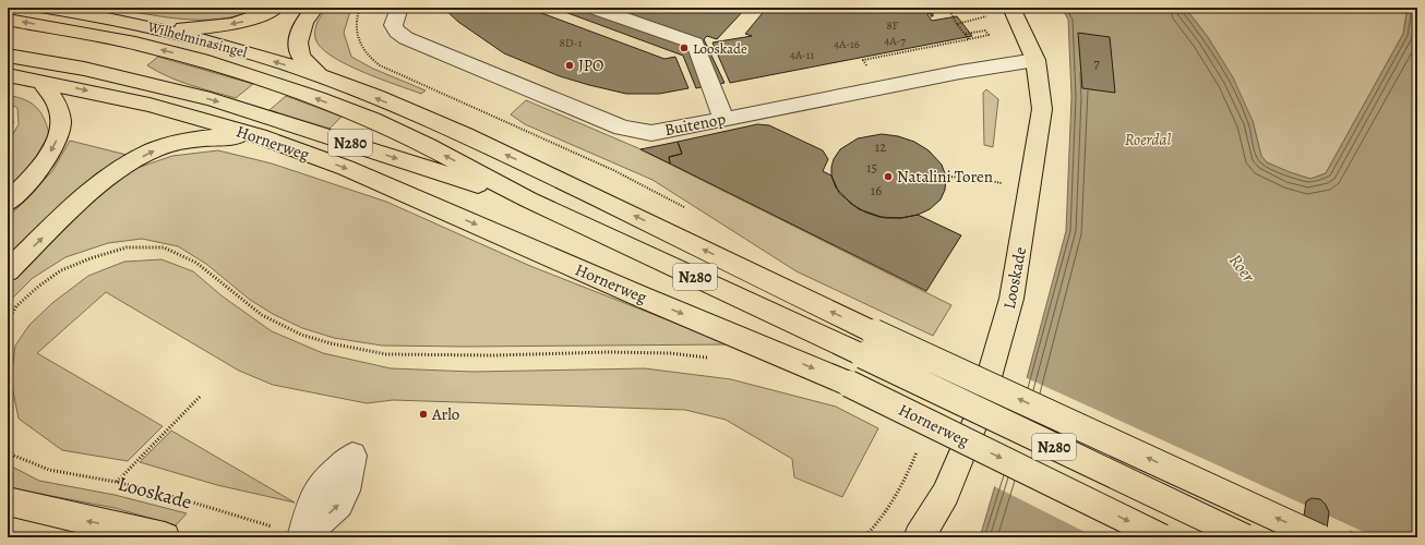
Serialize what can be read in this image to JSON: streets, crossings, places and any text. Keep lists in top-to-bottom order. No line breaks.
{"streets":{"main road":["Wilhelminasingel","Hornerweg","N280","Looskade"],"street":["Buitenop"]},"crossings":[["Wilhelminasingel","Hornerweg"],["Buitenop","Looskade"],["Hornerweg","N280"]],"water":["Roer"],"parks":["Roerdal"],"places":["Looskade","JPO","Natalini Toren","Arlo"],"house_numbers":["8F","4A-7","8D-1","4A-16","4A-11","7","12","15","16"]}
